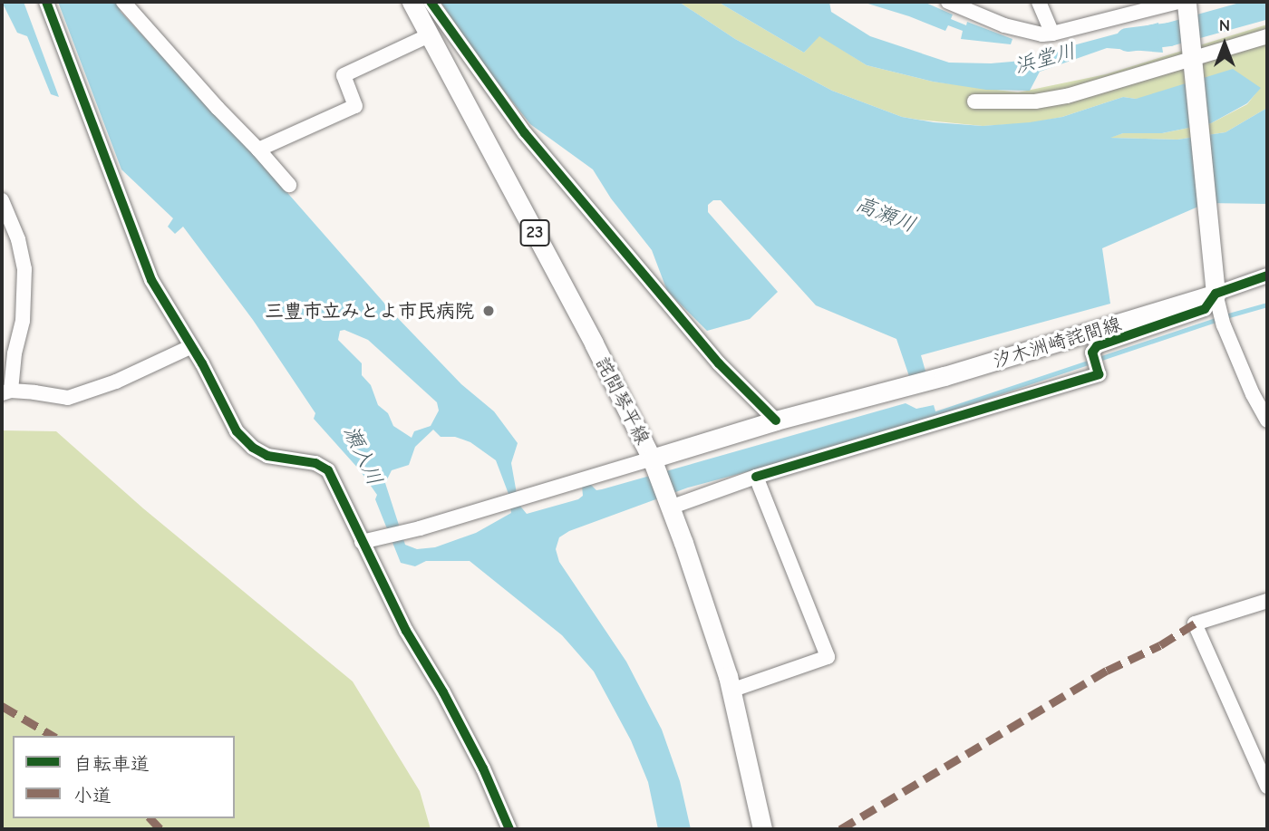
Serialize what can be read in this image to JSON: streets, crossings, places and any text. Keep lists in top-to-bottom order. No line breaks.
{"streets":{"main road":["23","汐木洲崎詫間線","詫間琴平線"]},"crossings":[["汐木洲崎詫間線","詫間琴平線"]],"water":["浜堂川","高瀬川","瀬入川"],"places":["三豊市立みとよ市民病院"],"legend":["自転車道","小道"],"north":"top"}
